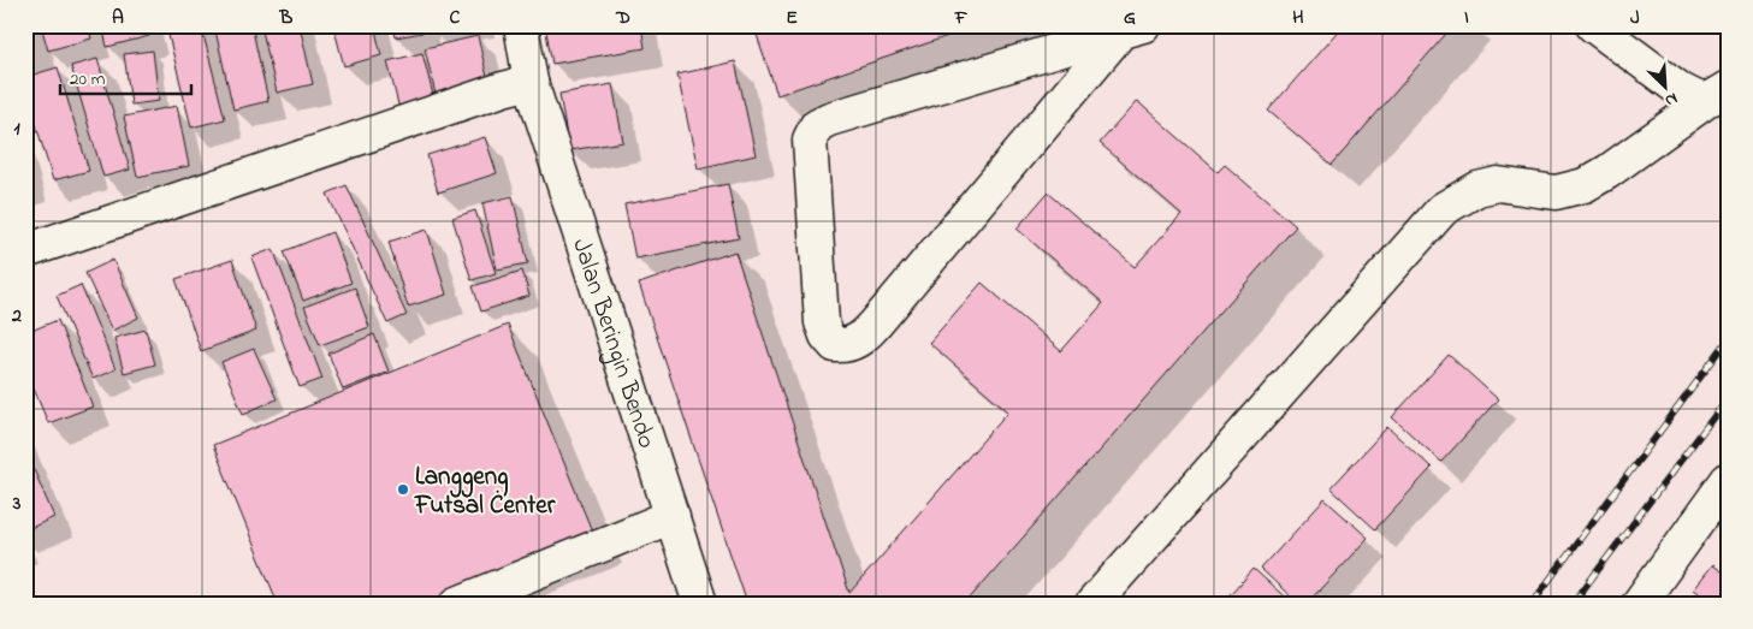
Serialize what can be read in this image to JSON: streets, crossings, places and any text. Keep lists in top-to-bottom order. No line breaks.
{"streets":{"street":["Jalan Beringin Bendo"]},"places":["Langgeng Futsal Center"],"scale_bar":"20 m","north":"bottom right","grid":{"columns":["A","B","C","D","E","F","G","H","I","J"],"rows":["1","2","3"]}}
